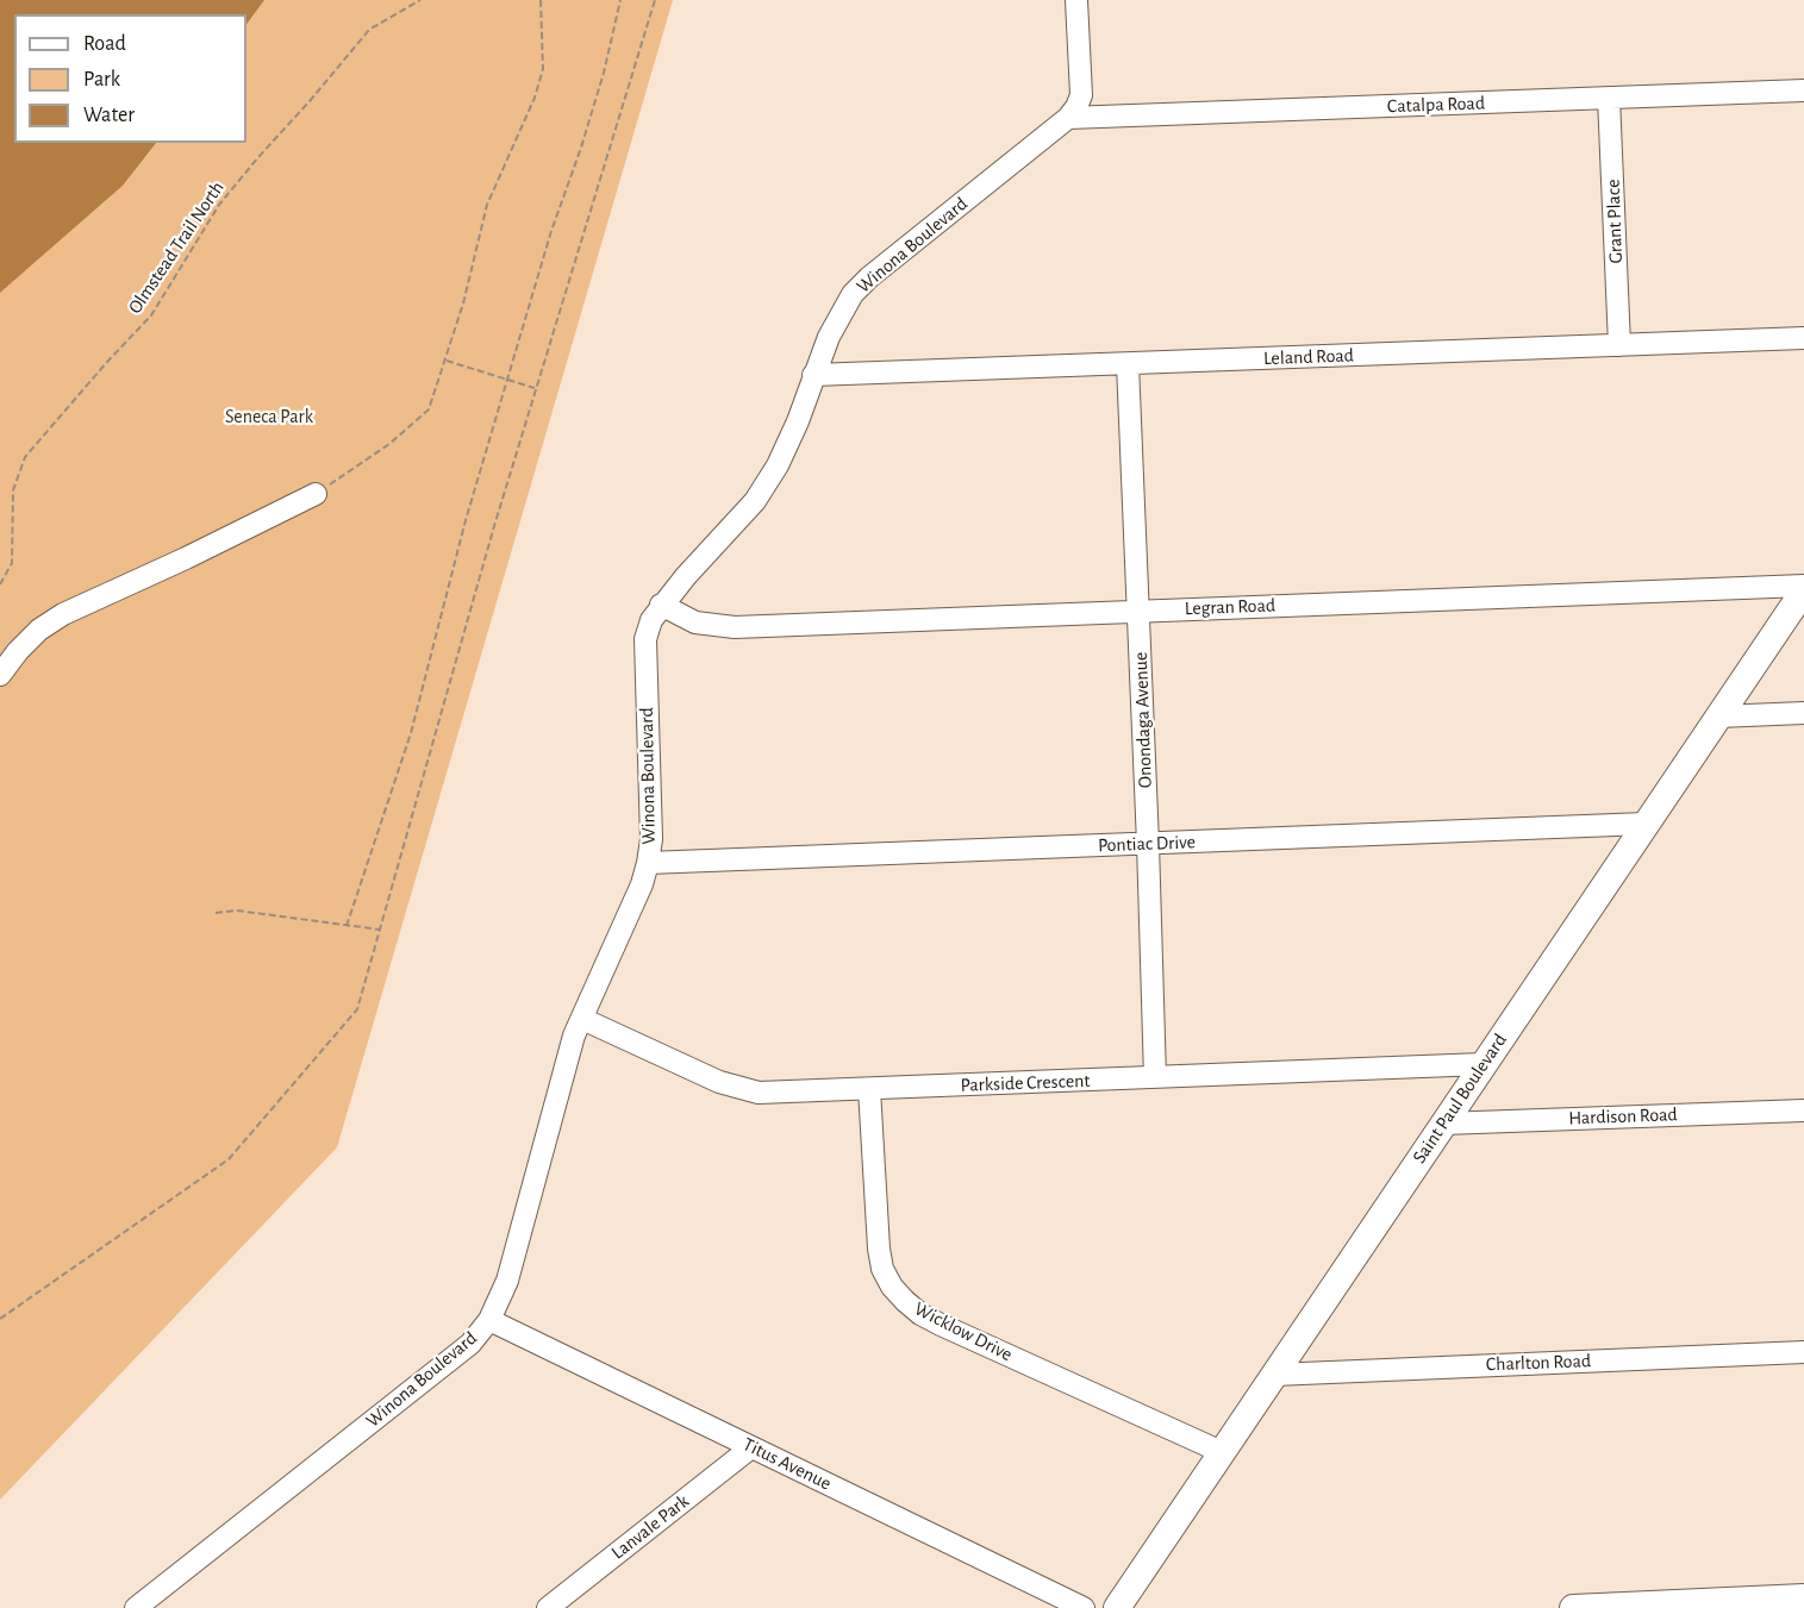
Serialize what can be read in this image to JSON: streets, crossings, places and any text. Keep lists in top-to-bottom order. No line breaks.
{"streets":{"main road":["Saint Paul Boulevard"],"street":["Catalpa Road","Grant Place","Winona Boulevard","Leland Road","Legran Road","Onondaga Avenue","Pontiac Drive","Parkside Crescent","Hardison Road","Wicklow Drive","Charlton Road","Titus Avenue","Lanvale Park"],"path":["Olmstead Trail North"]},"crossings":[["Catalpa Road","Grant Place"],["Catalpa Road","Winona Boulevard"],["Grant Place","Leland Road"],["Winona Boulevard","Leland Road"],["Winona Boulevard","Legran Road"],["Winona Boulevard","Pontiac Drive"],["Winona Boulevard","Parkside Crescent"],["Winona Boulevard","Titus Avenue"],["Leland Road","Onondaga Avenue"],["Legran Road","Onondaga Avenue"],["Legran Road","Saint Paul Boulevard"],["Onondaga Avenue","Pontiac Drive"],["Onondaga Avenue","Parkside Crescent"],["Pontiac Drive","Saint Paul Boulevard"],["Parkside Crescent","Saint Paul Boulevard"],["Parkside Crescent","Wicklow Drive"],["Saint Paul Boulevard","Hardison Road"],["Saint Paul Boulevard","Wicklow Drive"],["Saint Paul Boulevard","Charlton Road"],["Titus Avenue","Lanvale Park"]],"parks":["Seneca Park"],"legend":["Road","Park","Water"]}
